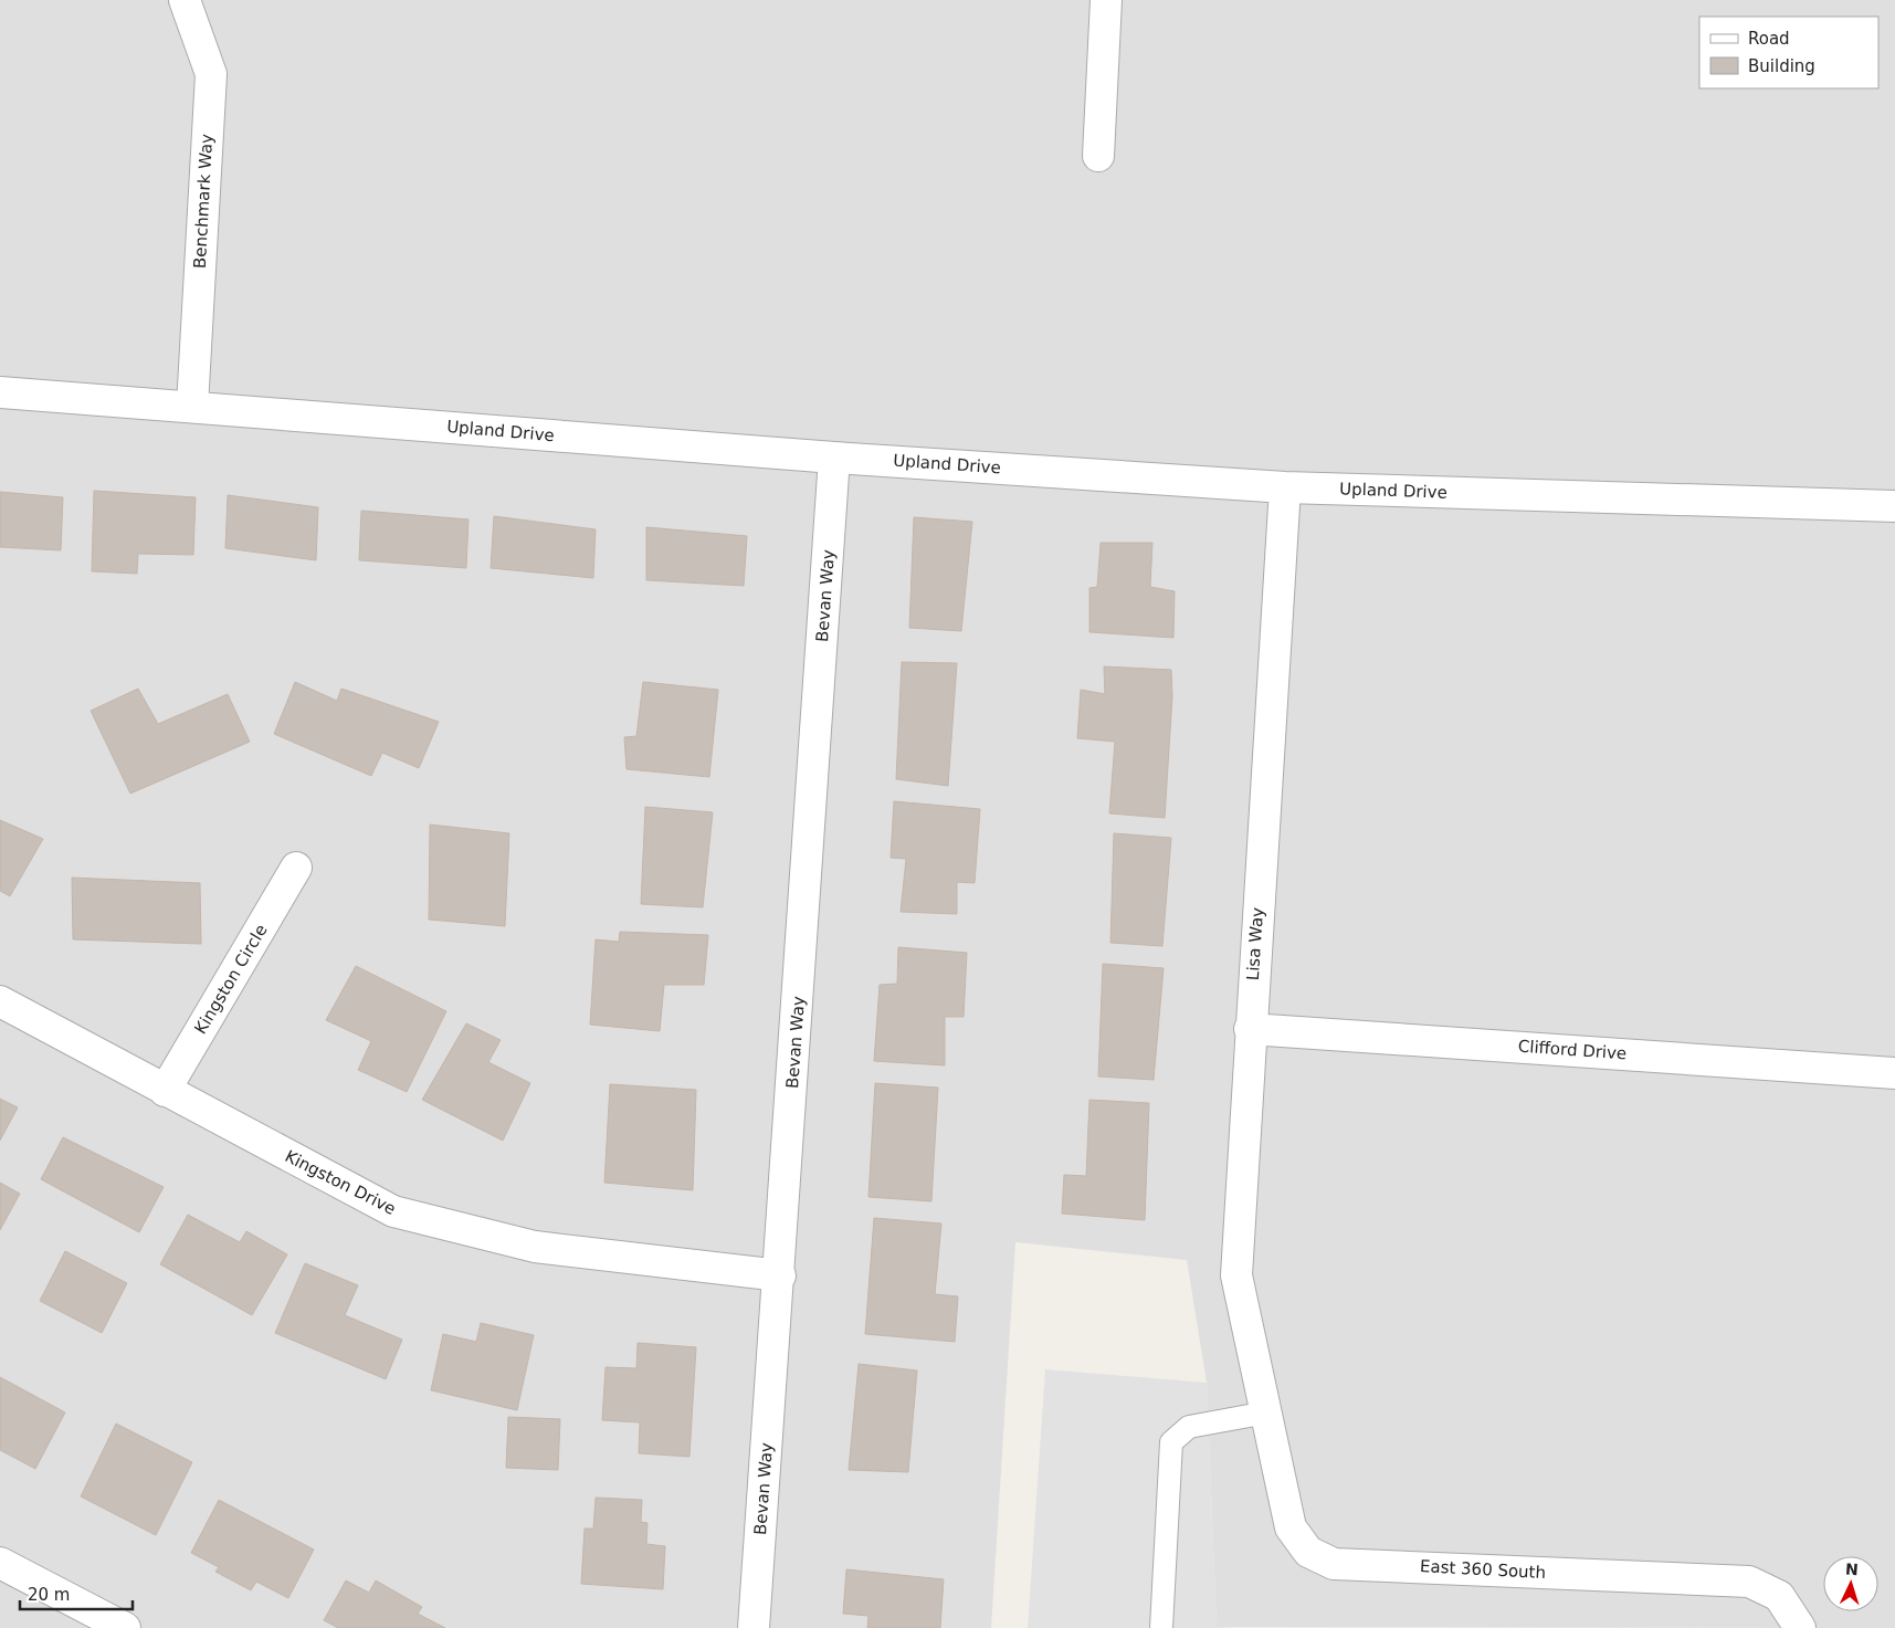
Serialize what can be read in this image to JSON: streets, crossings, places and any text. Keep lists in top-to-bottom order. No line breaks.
{"streets":{"street":["Benchmark Way","Upland Drive","Bevan Way","Lisa Way","Kingston Circle","Clifford Drive","Kingston Drive","East 360 South"]},"crossings":[["Benchmark Way","Upland Drive"],["Upland Drive","Bevan Way"],["Upland Drive","Lisa Way"],["Bevan Way","Kingston Drive"],["Lisa Way","Clifford Drive"],["Lisa Way","East 360 South"],["Kingston Circle","Kingston Drive"]],"legend":["Road","Building"],"scale_bar":"20 m","north":"top"}
